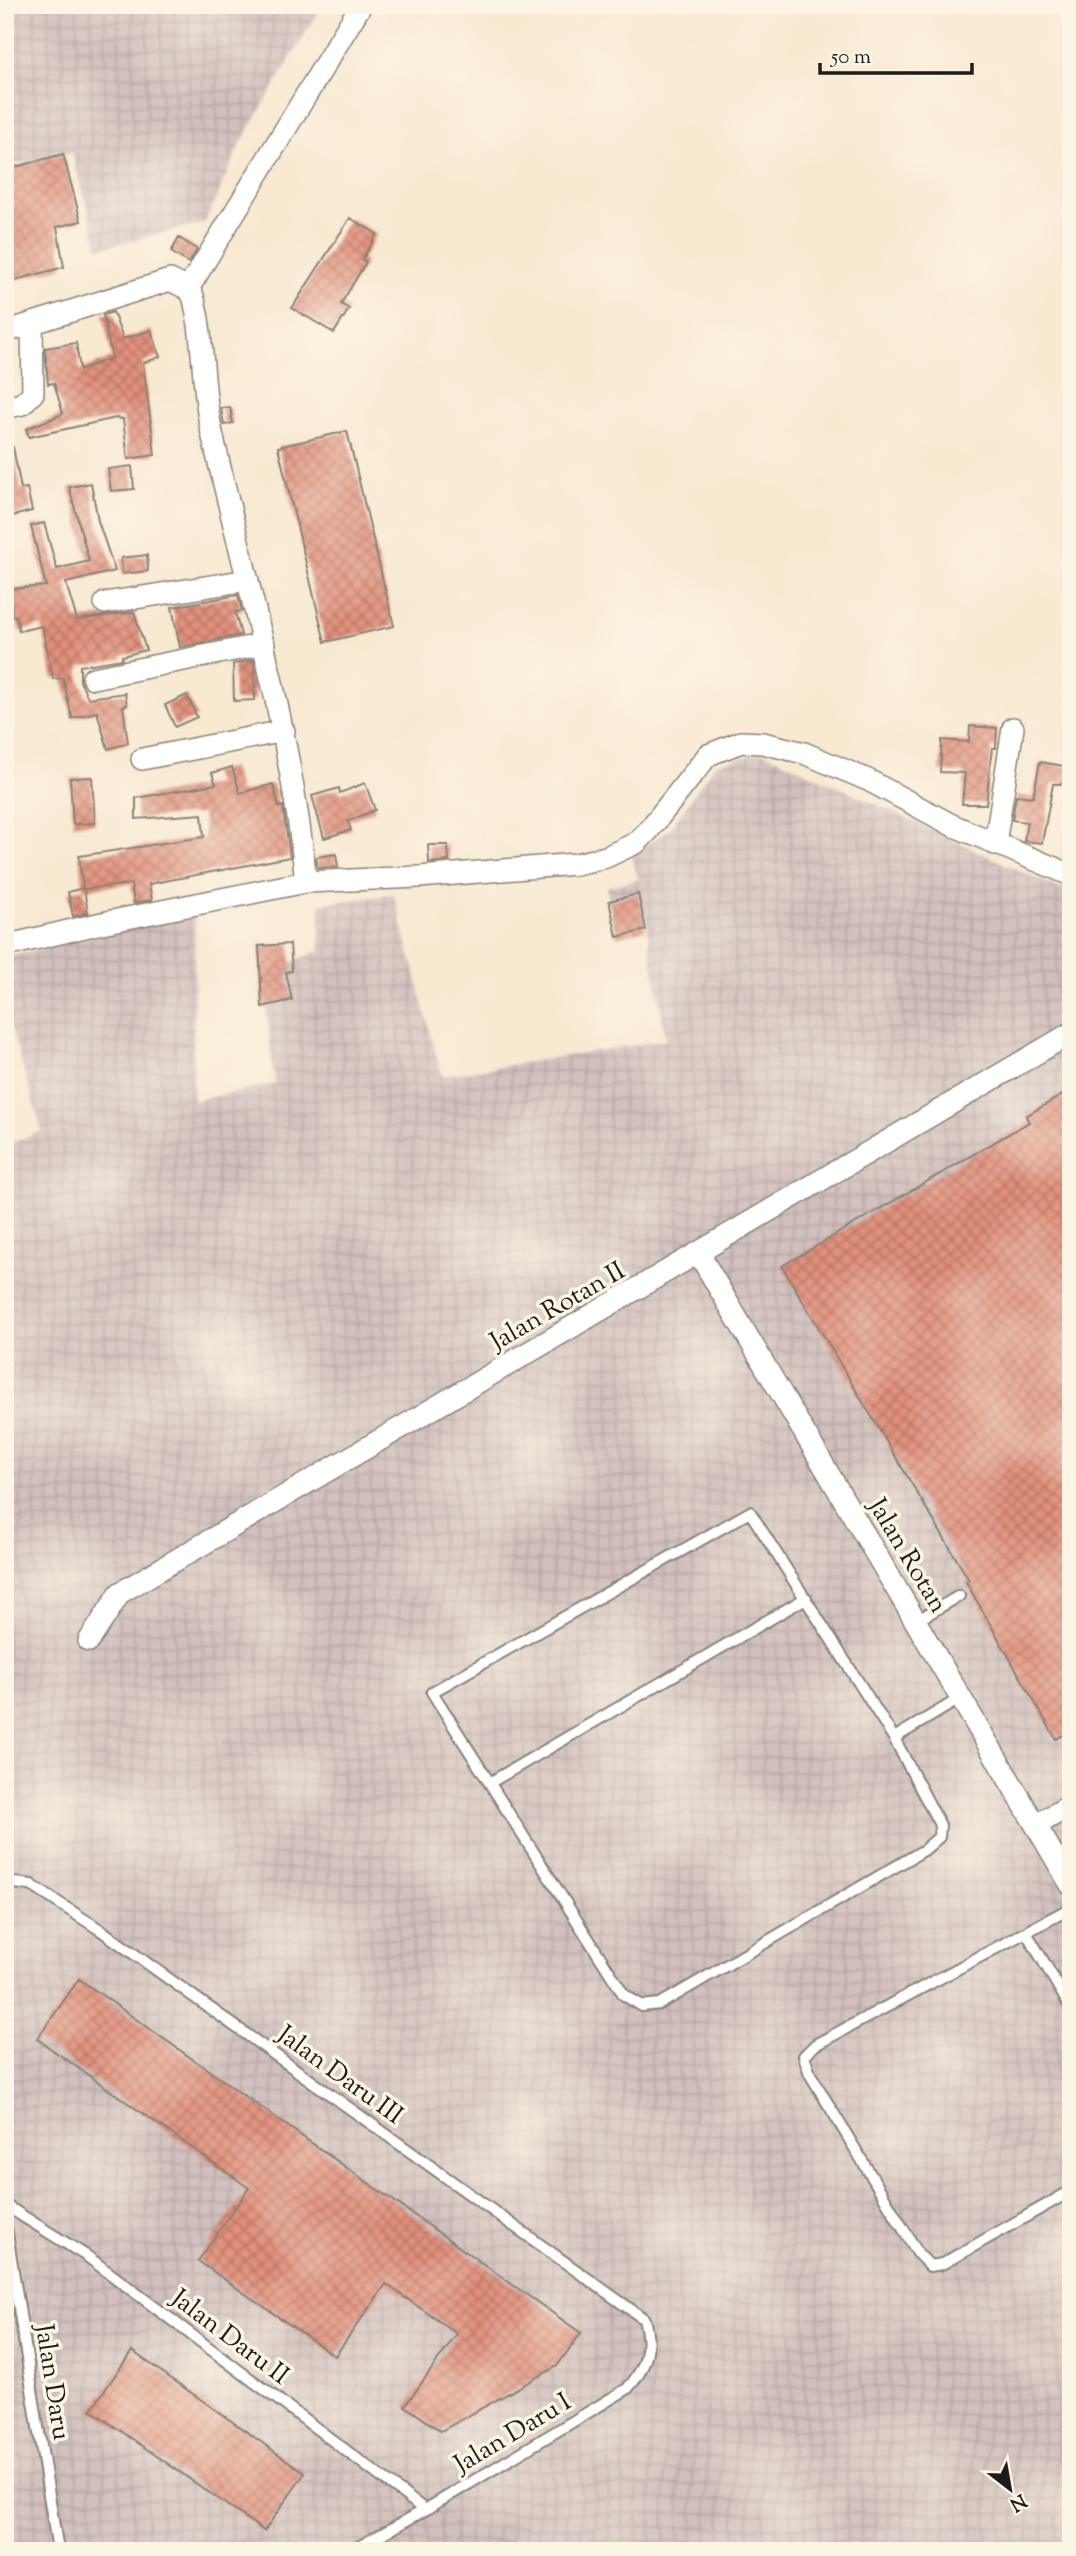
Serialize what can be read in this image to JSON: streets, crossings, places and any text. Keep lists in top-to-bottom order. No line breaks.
{"streets":{"street":["Jalan Rotan II","Jalan Rotan"],"lane":["Jalan Daru III","Jalan Daru II","Jalan Daru","Jalan Daru I"]},"crossings":[["Jalan Rotan II","Jalan Rotan"],["Jalan Daru III","Jalan Daru I"],["Jalan Daru II","Jalan Daru I"]],"scale_bar":"50 m","north":"bottom right"}
